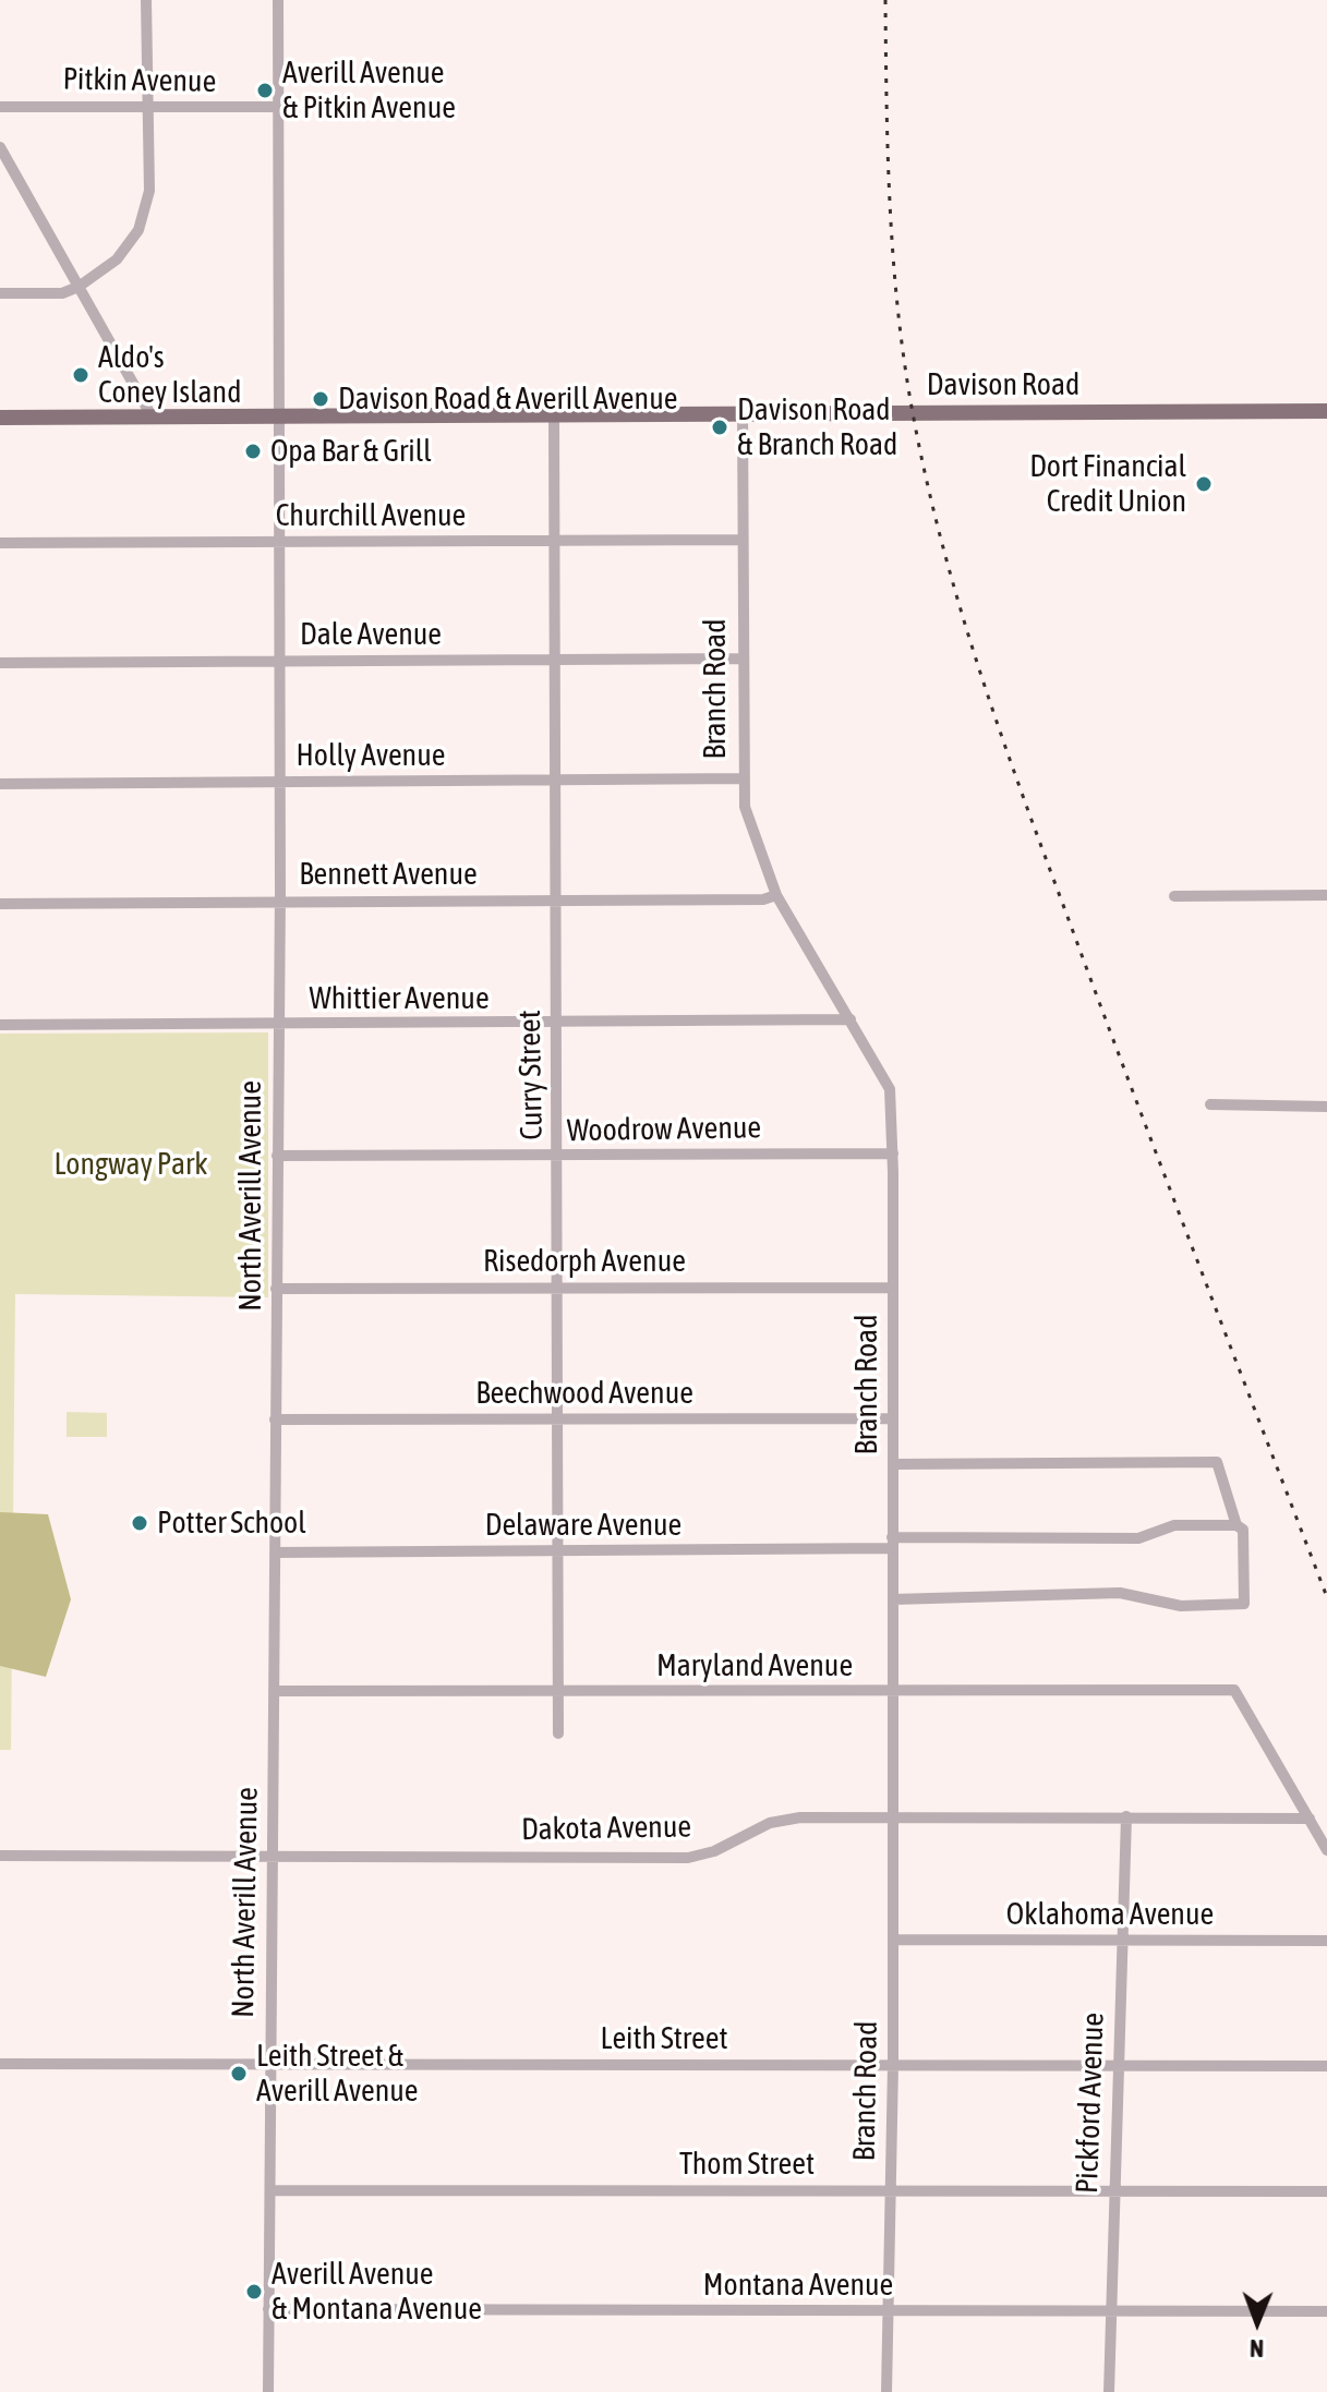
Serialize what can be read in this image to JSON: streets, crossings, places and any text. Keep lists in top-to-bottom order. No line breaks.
{"streets":{"main road":["Davison Road"],"street":["Pitkin Avenue","Churchill Avenue","Dale Avenue","Branch Road","Holly Avenue","Bennett Avenue","Whittier Avenue","Curry Street","Woodrow Avenue","North Averill Avenue","Risedorph Avenue","Beechwood Avenue","Delaware Avenue","Maryland Avenue","Dakota Avenue","Oklahoma Avenue","Leith Street","Pickford Avenue","Thom Street","Montana Avenue"]},"crossings":[["Pitkin Avenue","North Averill Avenue"],["Davison Road","Branch Road"],["Davison Road","Curry Street"],["Davison Road","North Averill Avenue"],["Churchill Avenue","Branch Road"],["Churchill Avenue","Curry Street"],["Churchill Avenue","North Averill Avenue"],["Dale Avenue","Branch Road"],["Dale Avenue","Curry Street"],["Dale Avenue","North Averill Avenue"],["Branch Road","Holly Avenue"],["Branch Road","Bennett Avenue"],["Branch Road","Whittier Avenue"],["Branch Road","Woodrow Avenue"],["Branch Road","Risedorph Avenue"],["Branch Road","Beechwood Avenue"],["Branch Road","Delaware Avenue"],["Branch Road","Maryland Avenue"],["Branch Road","Dakota Avenue"],["Branch Road","Oklahoma Avenue"],["Branch Road","Leith Street"],["Branch Road","Thom Street"],["Branch Road","Montana Avenue"],["Holly Avenue","Curry Street"],["Holly Avenue","North Averill Avenue"],["Bennett Avenue","Curry Street"],["Bennett Avenue","North Averill Avenue"],["Whittier Avenue","Curry Street"],["Whittier Avenue","North Averill Avenue"],["Curry Street","Woodrow Avenue"],["Curry Street","Risedorph Avenue"],["Curry Street","Beechwood Avenue"],["Curry Street","Delaware Avenue"],["Curry Street","Maryland Avenue"],["Woodrow Avenue","North Averill Avenue"],["North Averill Avenue","Risedorph Avenue"],["North Averill Avenue","Beechwood Avenue"],["North Averill Avenue","Delaware Avenue"],["North Averill Avenue","Maryland Avenue"],["North Averill Avenue","Dakota Avenue"],["North Averill Avenue","Leith Street"],["North Averill Avenue","Thom Street"],["North Averill Avenue","Montana Avenue"],["Maryland Avenue","Dakota Avenue"],["Dakota Avenue","Pickford Avenue"],["Oklahoma Avenue","Pickford Avenue"],["Leith Street","Pickford Avenue"],["Pickford Avenue","Thom Street"],["Pickford Avenue","Montana Avenue"]],"parks":["Longway Park"],"places":["Averill Avenue & Pitkin Avenue","Aldo's Coney Island","Davison Road & Averill Avenue","Davison Road & Branch Road","Opa Bar & Grill","Dort Financial Credit Union","Potter School","Leith Street & Averill Avenue","Averill Avenue & Montana Avenue"],"north":"bottom"}
